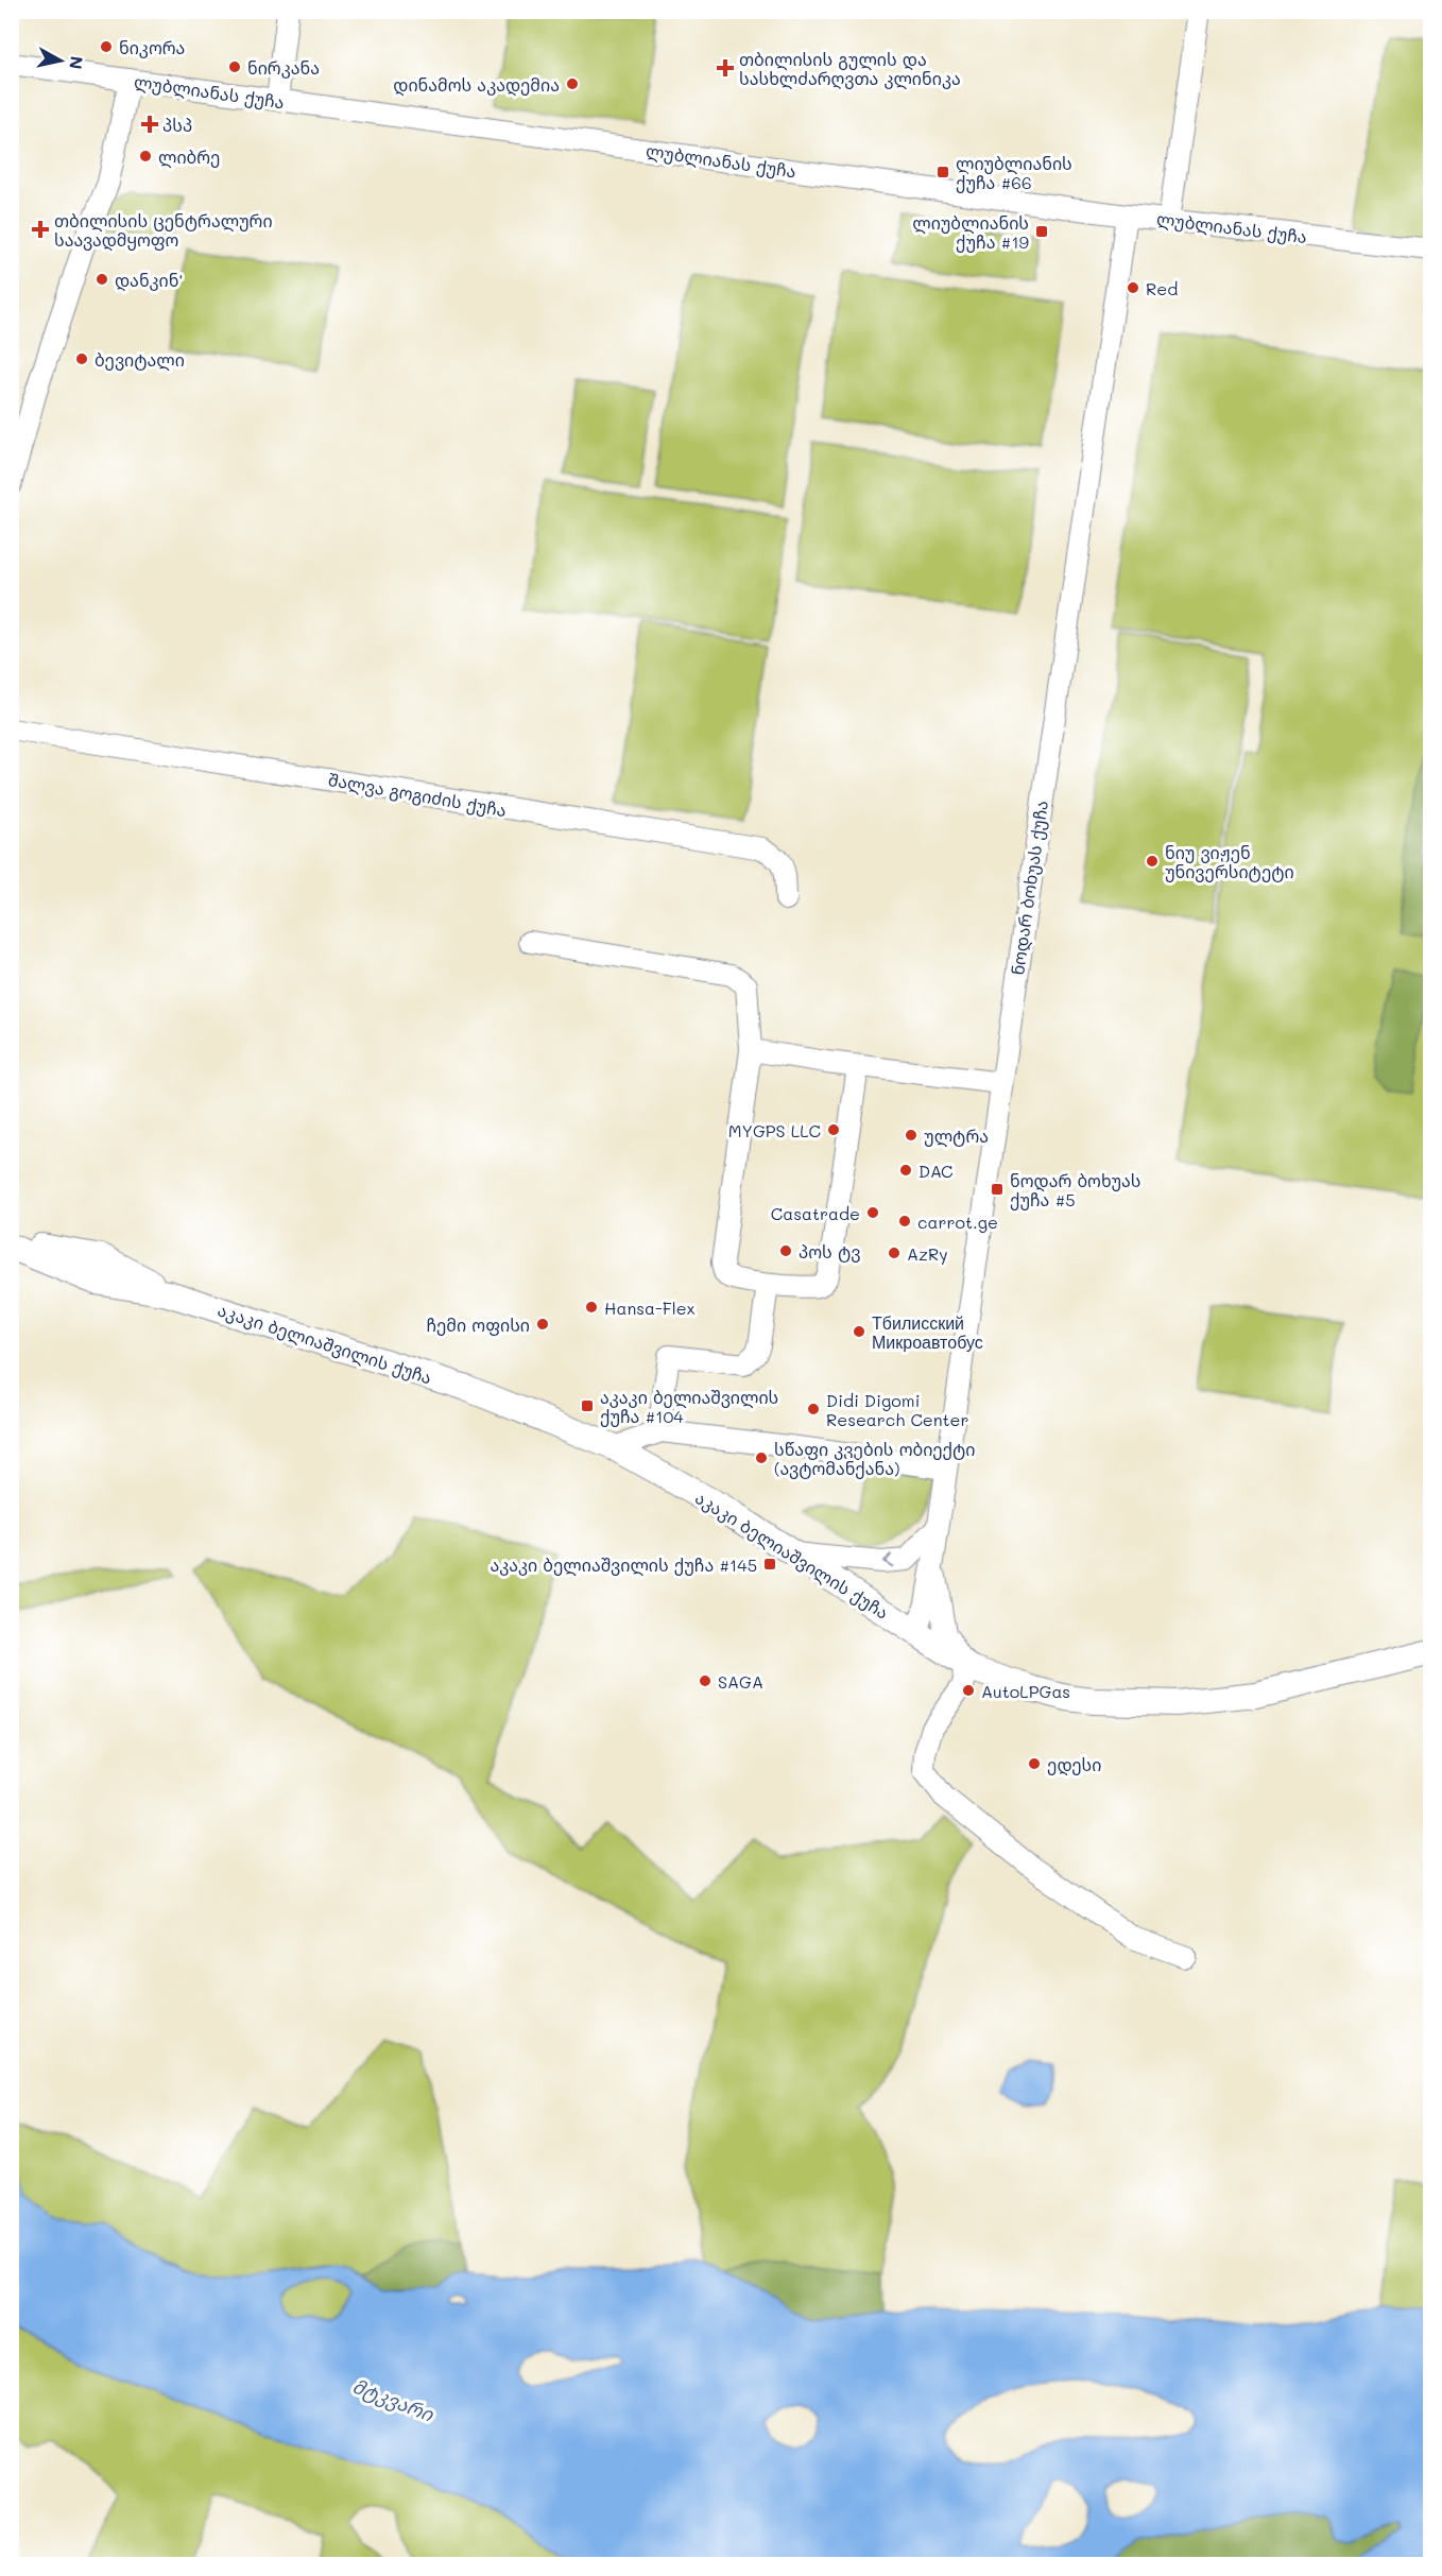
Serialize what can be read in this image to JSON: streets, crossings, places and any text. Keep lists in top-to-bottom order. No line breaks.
{"streets":{"main road":["აკაკი ბელიაშვილის ქუჩა"],"street":["ლუბლიანას ქუჩა","შალვა გოგიძის ქუჩა","ნოდარ ბოხუას ქუჩა"]},"crossings":[["ლუბლიანას ქუჩა","ნოდარ ბოხუას ქუჩა"]],"water":["მტკვარი"],"places":{"other":["ნიკორა","ნირკანა","დინამოს აკადემია","ლიბრე","დანკინ'","Red","ბევიტალი","ნიუ ვიჟენ უნივერსიტეტი","MYGPS LLC","ულტრა","DAC","Casatrade","carrot.ge","პოს ტვ","AzRy","Hansa-Flex","ჩემი ოფისი","Тбилисский Микроавтобус","Didi Digomi Research Center","სწაფი კვების ობიექტი (ავტომანქანა)","SAGA","AutoLPGas","ედესი"],"health":["თბილისის გულის და სასხლძარღვთა კლინიკა","პსპ","თბილისის ცენტრალური საავადმყოფო"],"transit":["ლიუბლიანის ქუჩა #66","ლიუბლიანის ქუჩა #19","ნოდარ ბოხუას ქუჩა #5","აკაკი ბელიაშვილის ქუჩა #104","აკაკი ბელიაშვილის ქუჩა #145"]},"north":"right"}
